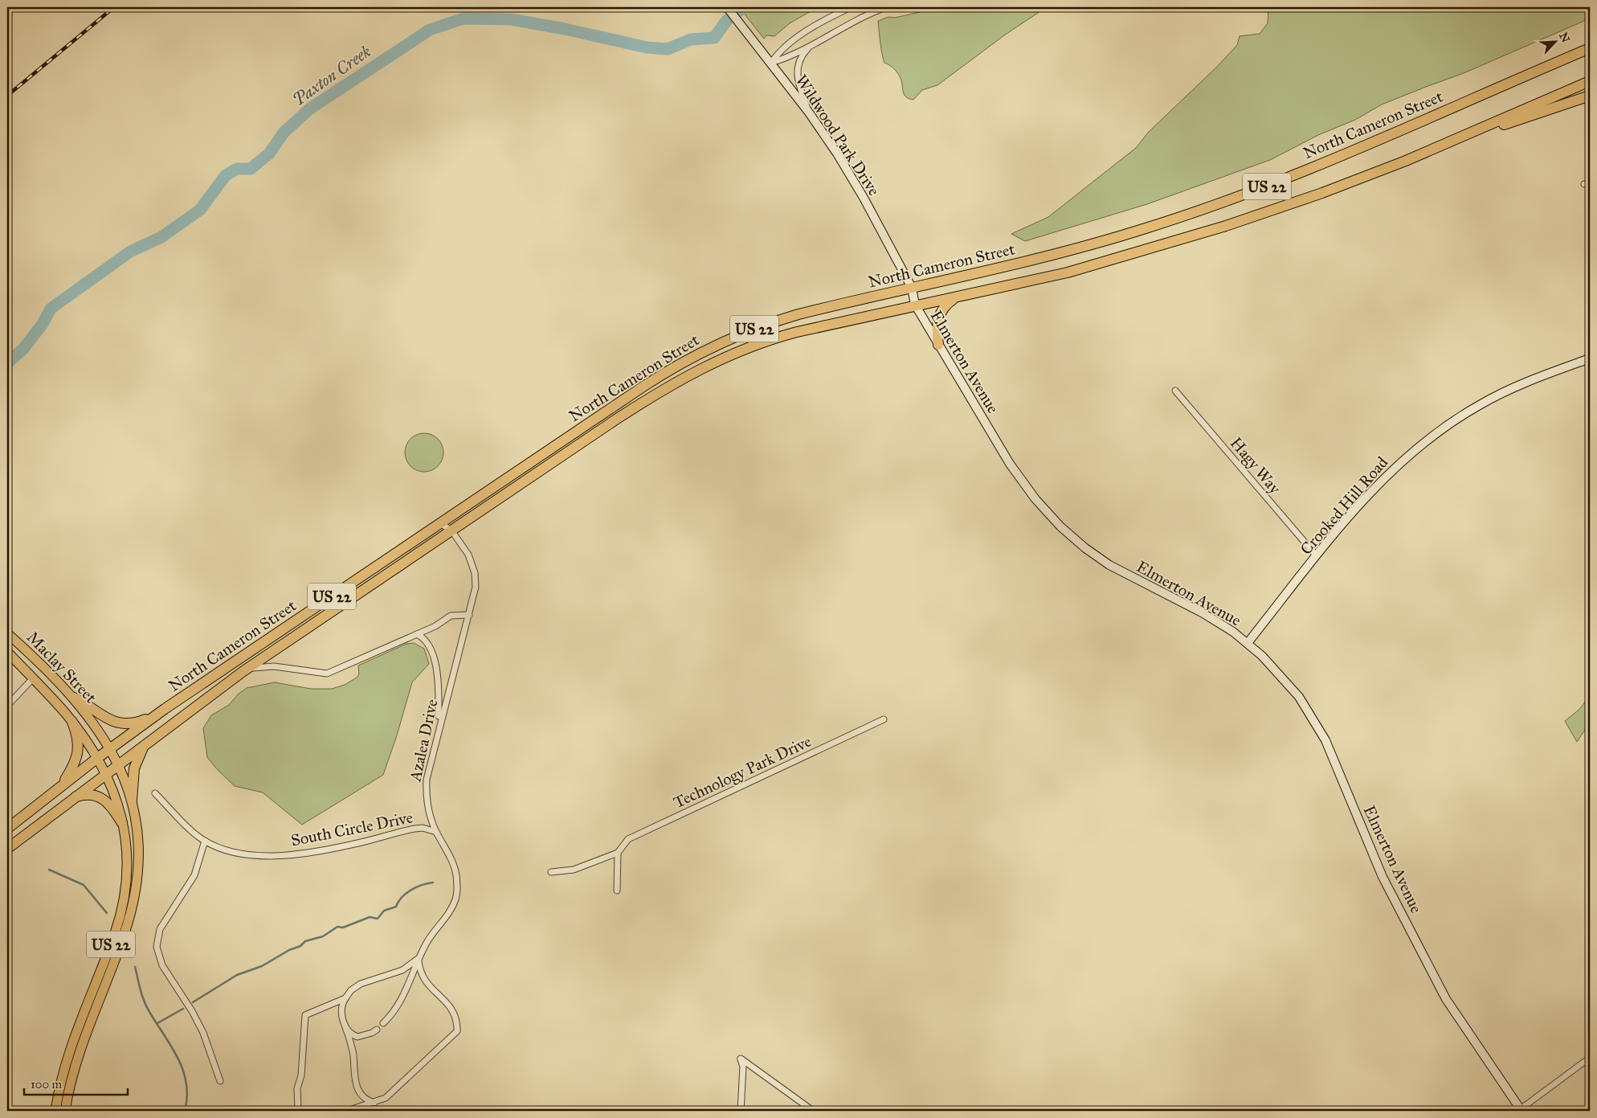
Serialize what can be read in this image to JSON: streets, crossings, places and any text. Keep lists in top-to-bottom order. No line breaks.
{"streets":{"highway":["North Cameron Street","US 22"],"main road":["Wildwood Park Drive","Elmerton Avenue","Crooked Hill Road","Maclay Street"],"street":["Hagy Way","Azalea Drive","Technology Park Drive","South Circle Drive"]},"crossings":[["North Cameron Street","Wildwood Park Drive"],["North Cameron Street","US 22"],["North Cameron Street","Elmerton Avenue"],["North Cameron Street","Maclay Street"],["North Cameron Street","Azalea Drive"],["Wildwood Park Drive","Elmerton Avenue"],["US 22","Maclay Street"],["Elmerton Avenue","Crooked Hill Road"],["Hagy Way","Crooked Hill Road"],["Azalea Drive","South Circle Drive"]],"water":["Paxton Creek"],"scale_bar":"100 m","north":"top right"}
